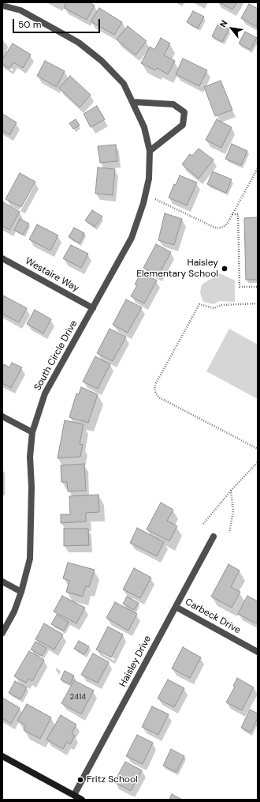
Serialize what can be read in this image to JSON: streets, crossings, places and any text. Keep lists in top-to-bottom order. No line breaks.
{"streets":{"street":["Westaire Way","South Circle Drive","Carbeck Drive","Haisley Drive"]},"crossings":[["Westaire Way","South Circle Drive"],["Carbeck Drive","Haisley Drive"]],"places":["Haisley Elementary School","Fritz School"],"house_numbers":["2414"],"scale_bar":"50 m","north":"top left"}
